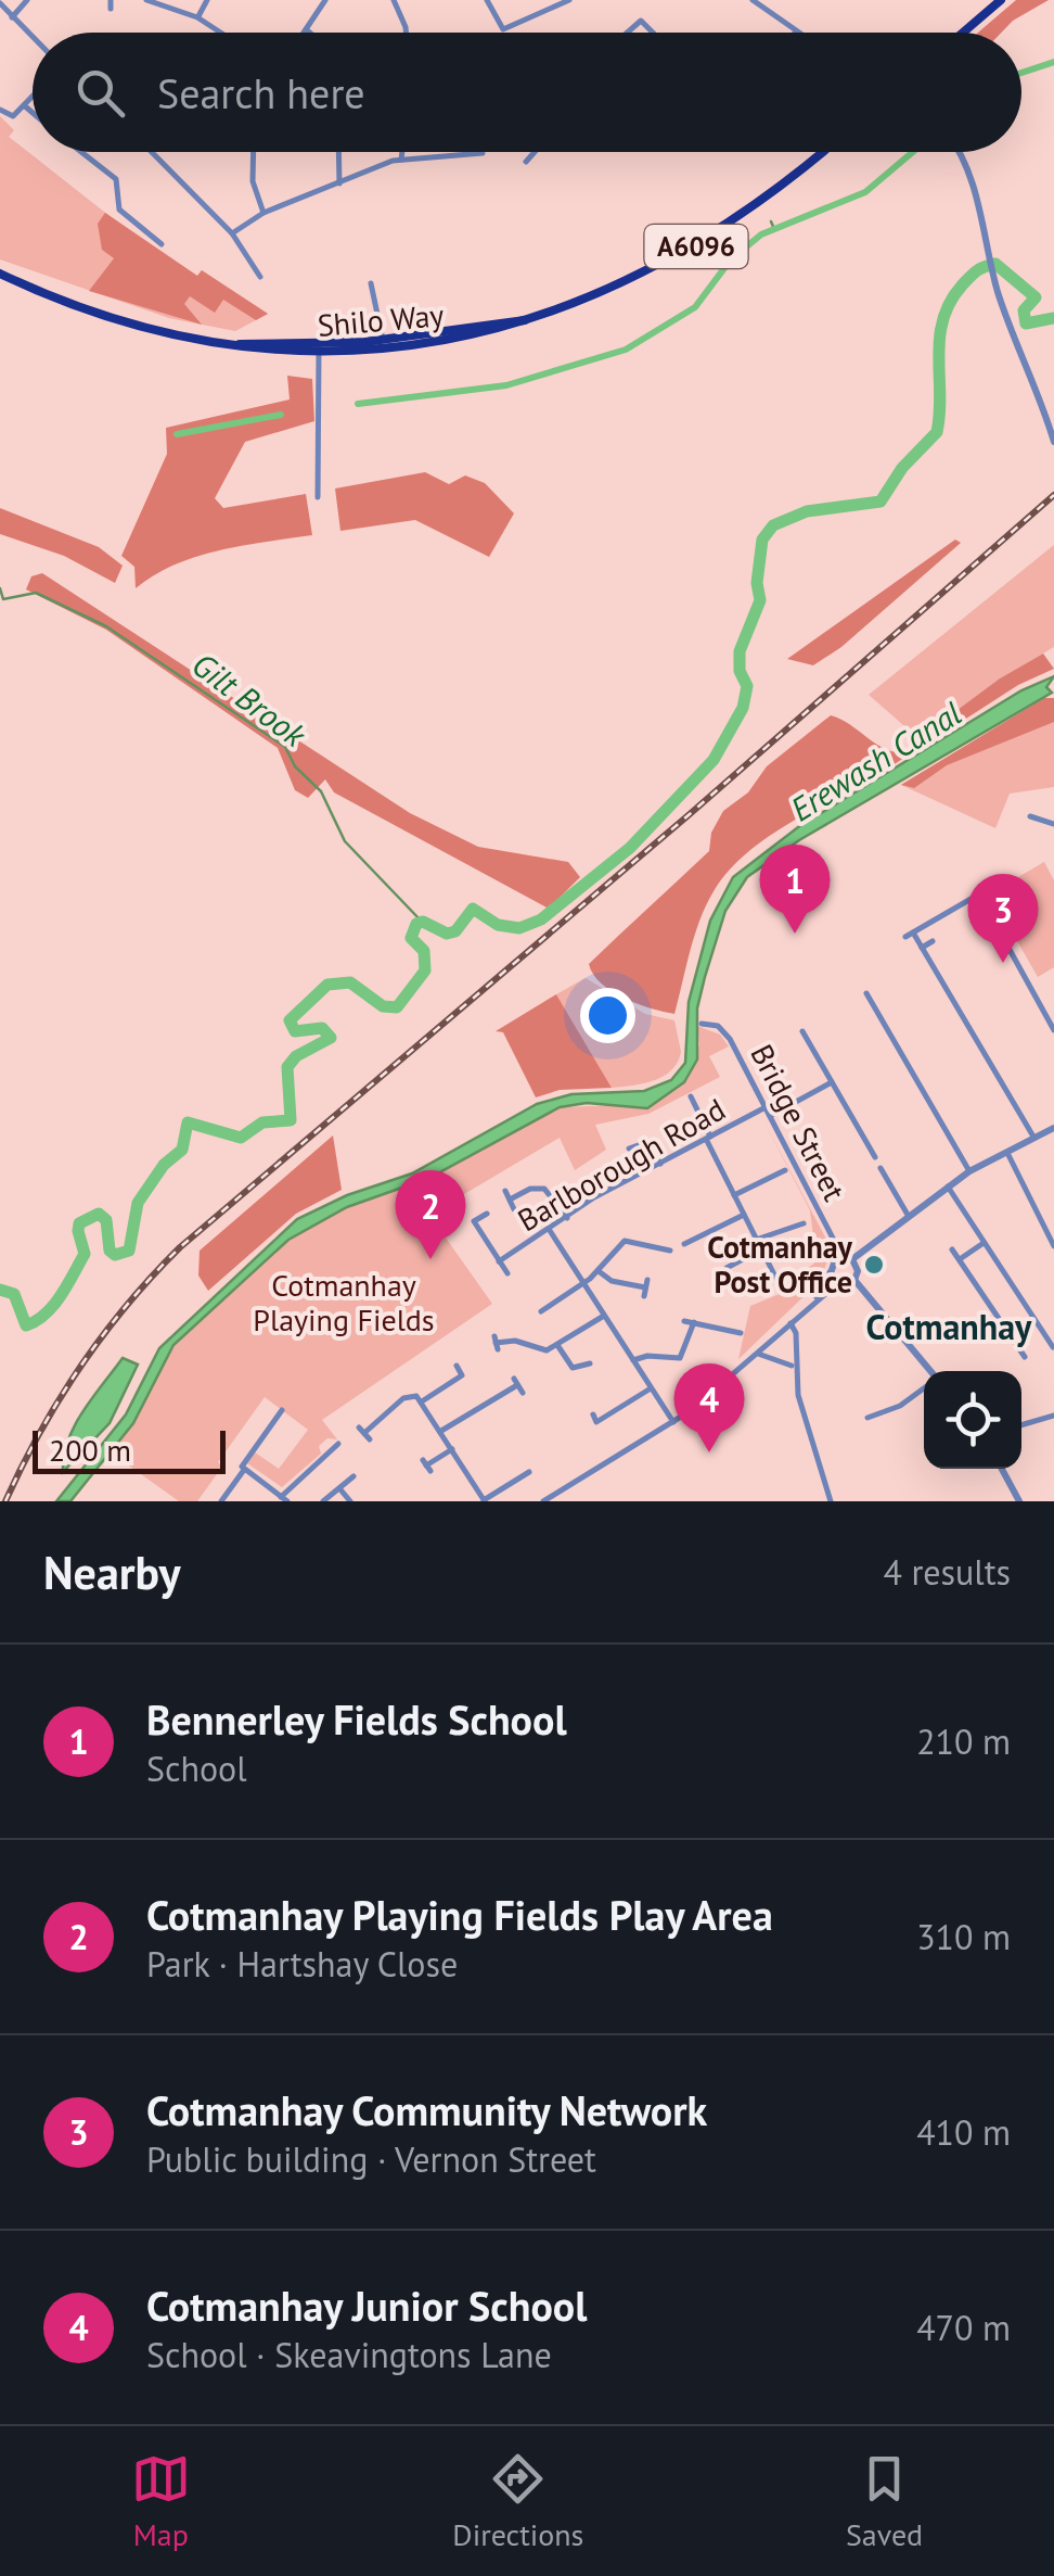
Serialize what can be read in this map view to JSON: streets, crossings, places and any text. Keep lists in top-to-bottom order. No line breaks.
{"streets":{"main road":["A6096","Shilo Way"],"street":["Bridge Street","Barlborough Road"]},"crossings":[["Bridge Street","Barlborough Road"]],"districts":["Cotmanhay"],"water":["Gilt Brook","Erewash Canal"],"parks":["Cotmanhay Playing Fields"],"places":["Cotmanhay Post Office"],"scale_bar":"200 m","page":{"search":"Search here","pins":["1","3","2","4"],"scale":"200 m","heading":["Nearby","4 results"],"list":[{"mark":"1","name":"Bennerley Fields School","note":"School","value":"210 m"},{"mark":"2","name":"Cotmanhay Playing Fields Play Area","note":"Park · Hartshay Close","value":"310 m"},{"mark":"3","name":"Cotmanhay Community Network","note":"Public building · Vernon Street","value":"410 m"},{"mark":"4","name":"Cotmanhay Junior School","note":"School · Skeavingtons Lane","value":"470 m"}],"nav":["Map","Directions","Saved"]}}
